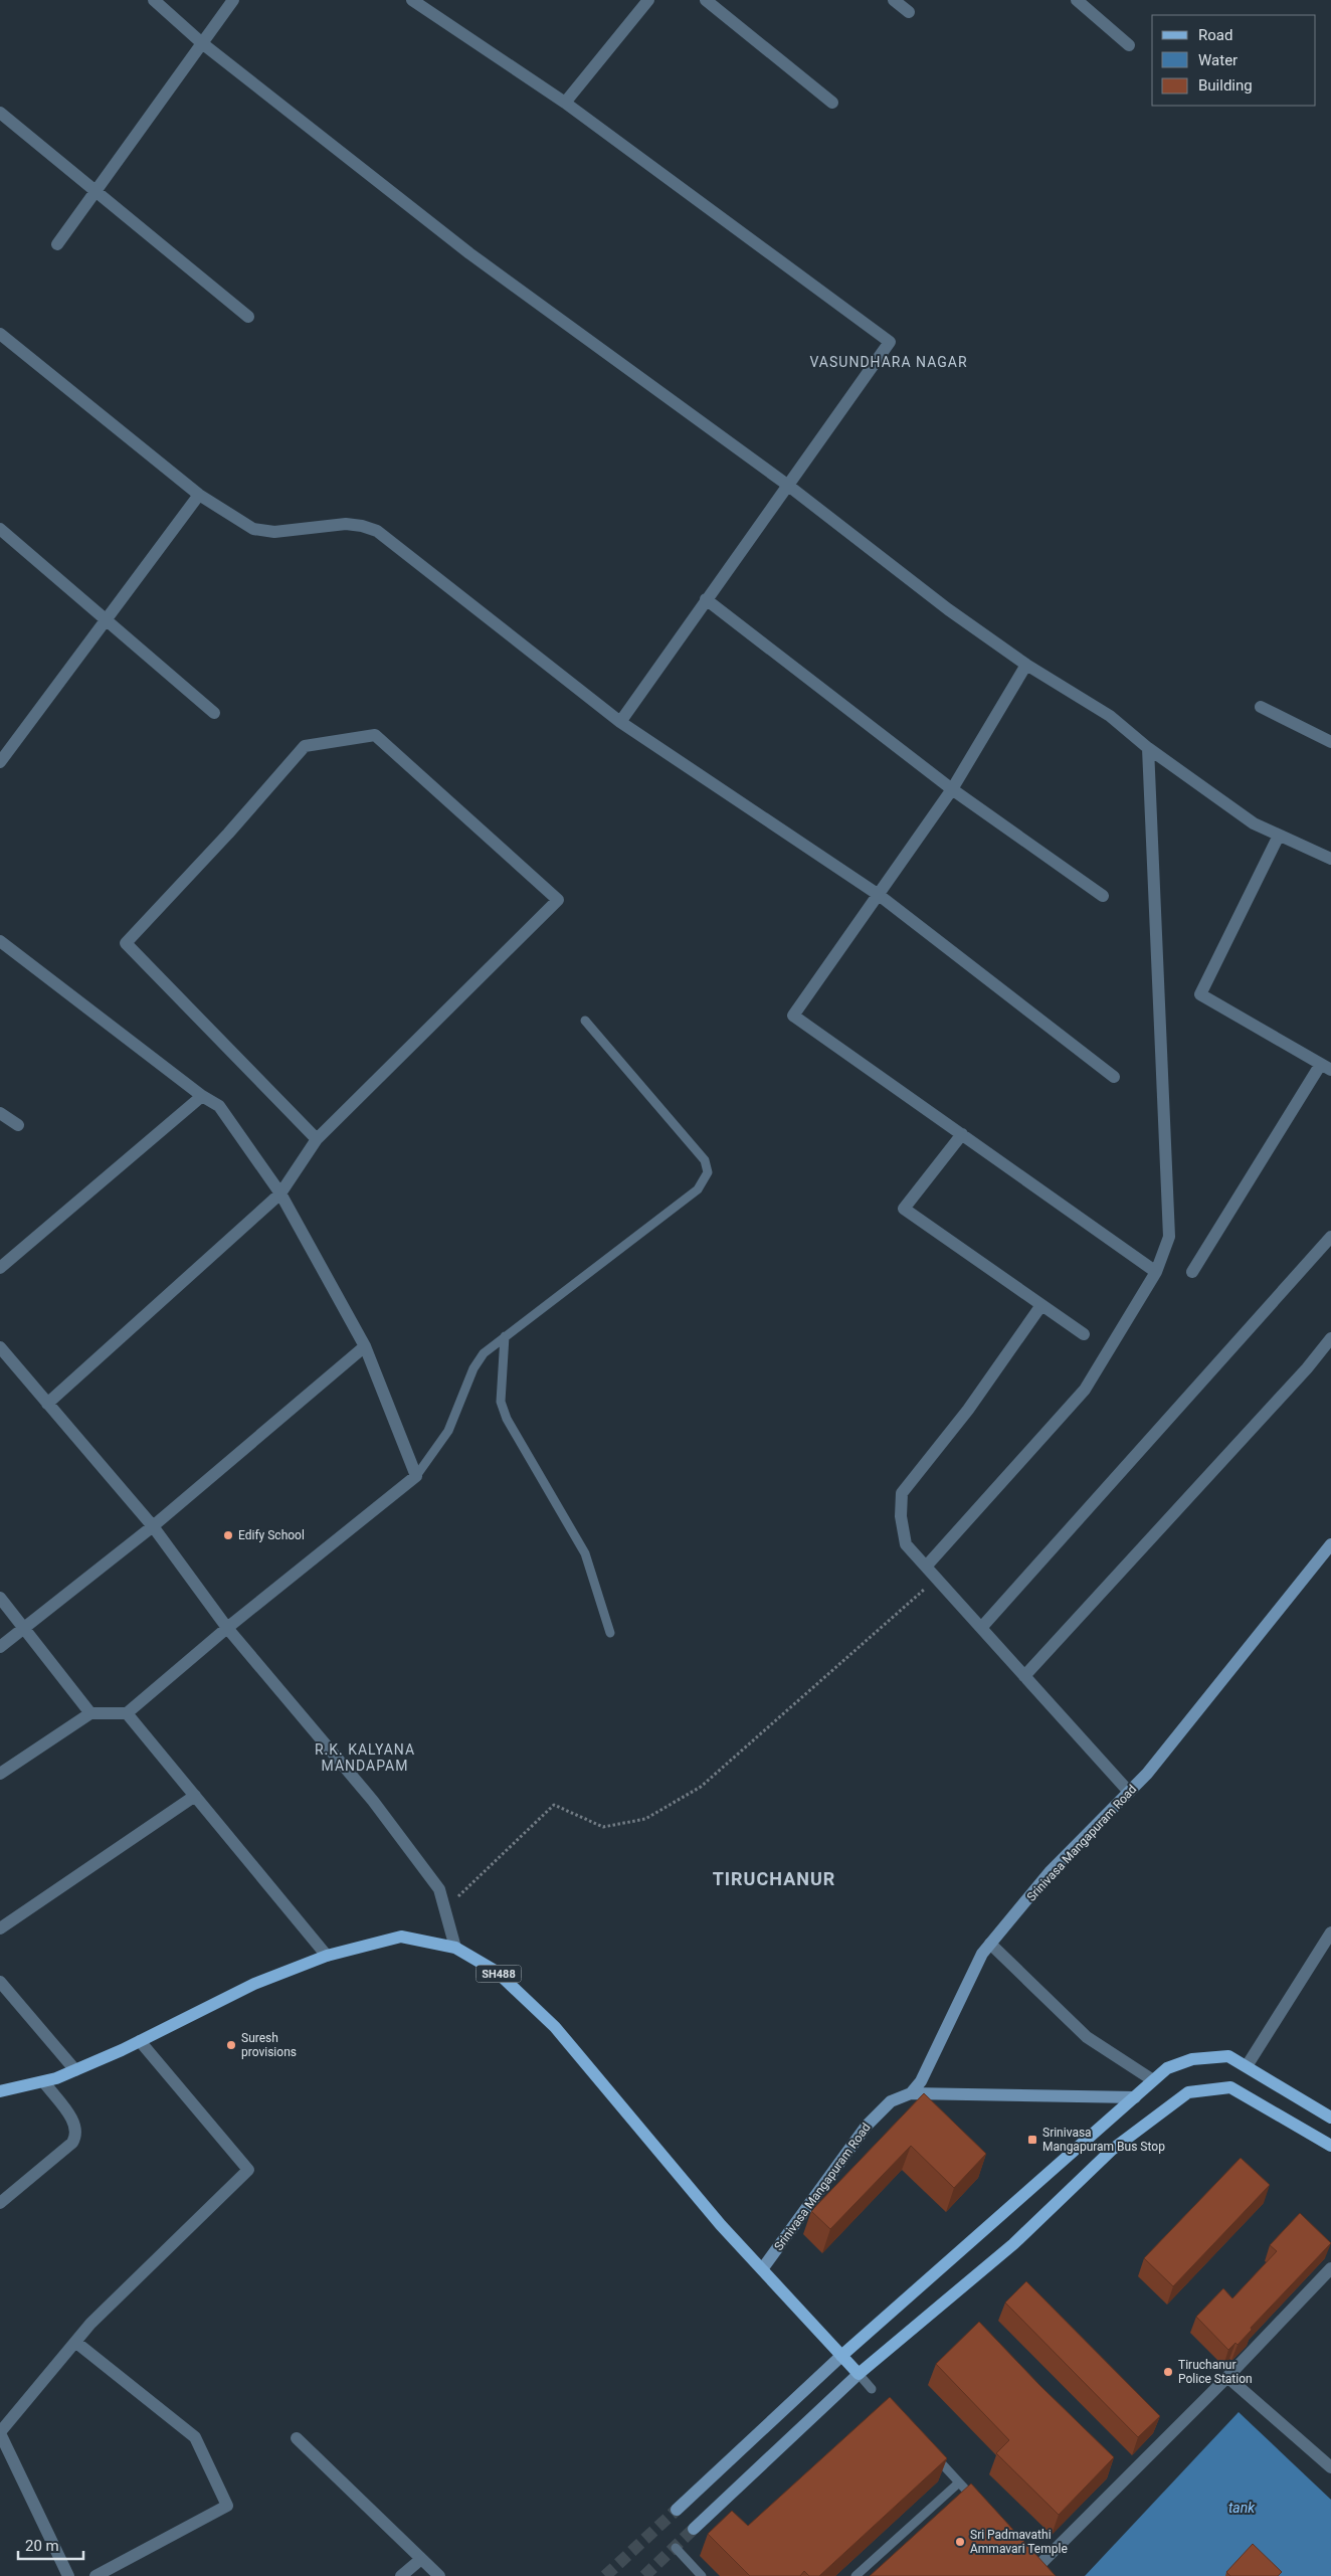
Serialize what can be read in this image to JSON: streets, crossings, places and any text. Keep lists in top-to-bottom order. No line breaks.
{"streets":{"main road":["SH488"],"street":["Srinivasa Mangapuram Road"]},"crossings":[["Srinivasa Mangapuram Road","SH488"]],"districts":["VASUNDHARA NAGAR","R.K. KALYANA MANDAPAM","TIRUCHANUR"],"water":["tank"],"places":{"other":["Edify School","Suresh provisions","Tiruchanur Police Station","Sri Padmavathi Ammavari Temple"],"transit":["Srinivasa Mangapuram Bus Stop"]},"legend":["Road","Water","Building"],"scale_bar":"20 m"}
